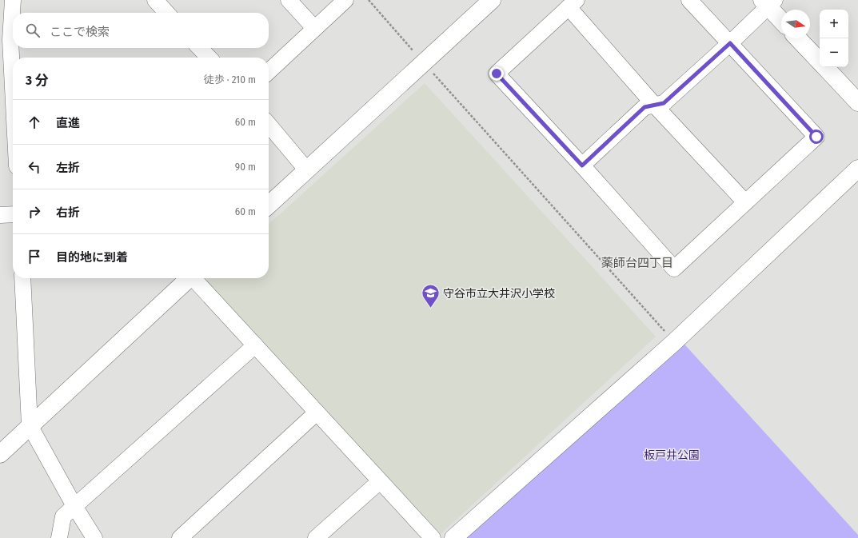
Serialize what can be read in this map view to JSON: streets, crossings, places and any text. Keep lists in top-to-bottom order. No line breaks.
{"districts":["薬師台四丁目"],"parks":["板戸井公園"],"places":{"school or university":["守谷市立大井沢小学校"]},"north":"right","page":{"map_buttons":["+","−"],"search":"ここで検索","heading":["3 分","徒歩 · 210 m"],"list":[["直進","60 m"],["左折","90 m"],["右折","60 m"],"目的地に到着"]}}
